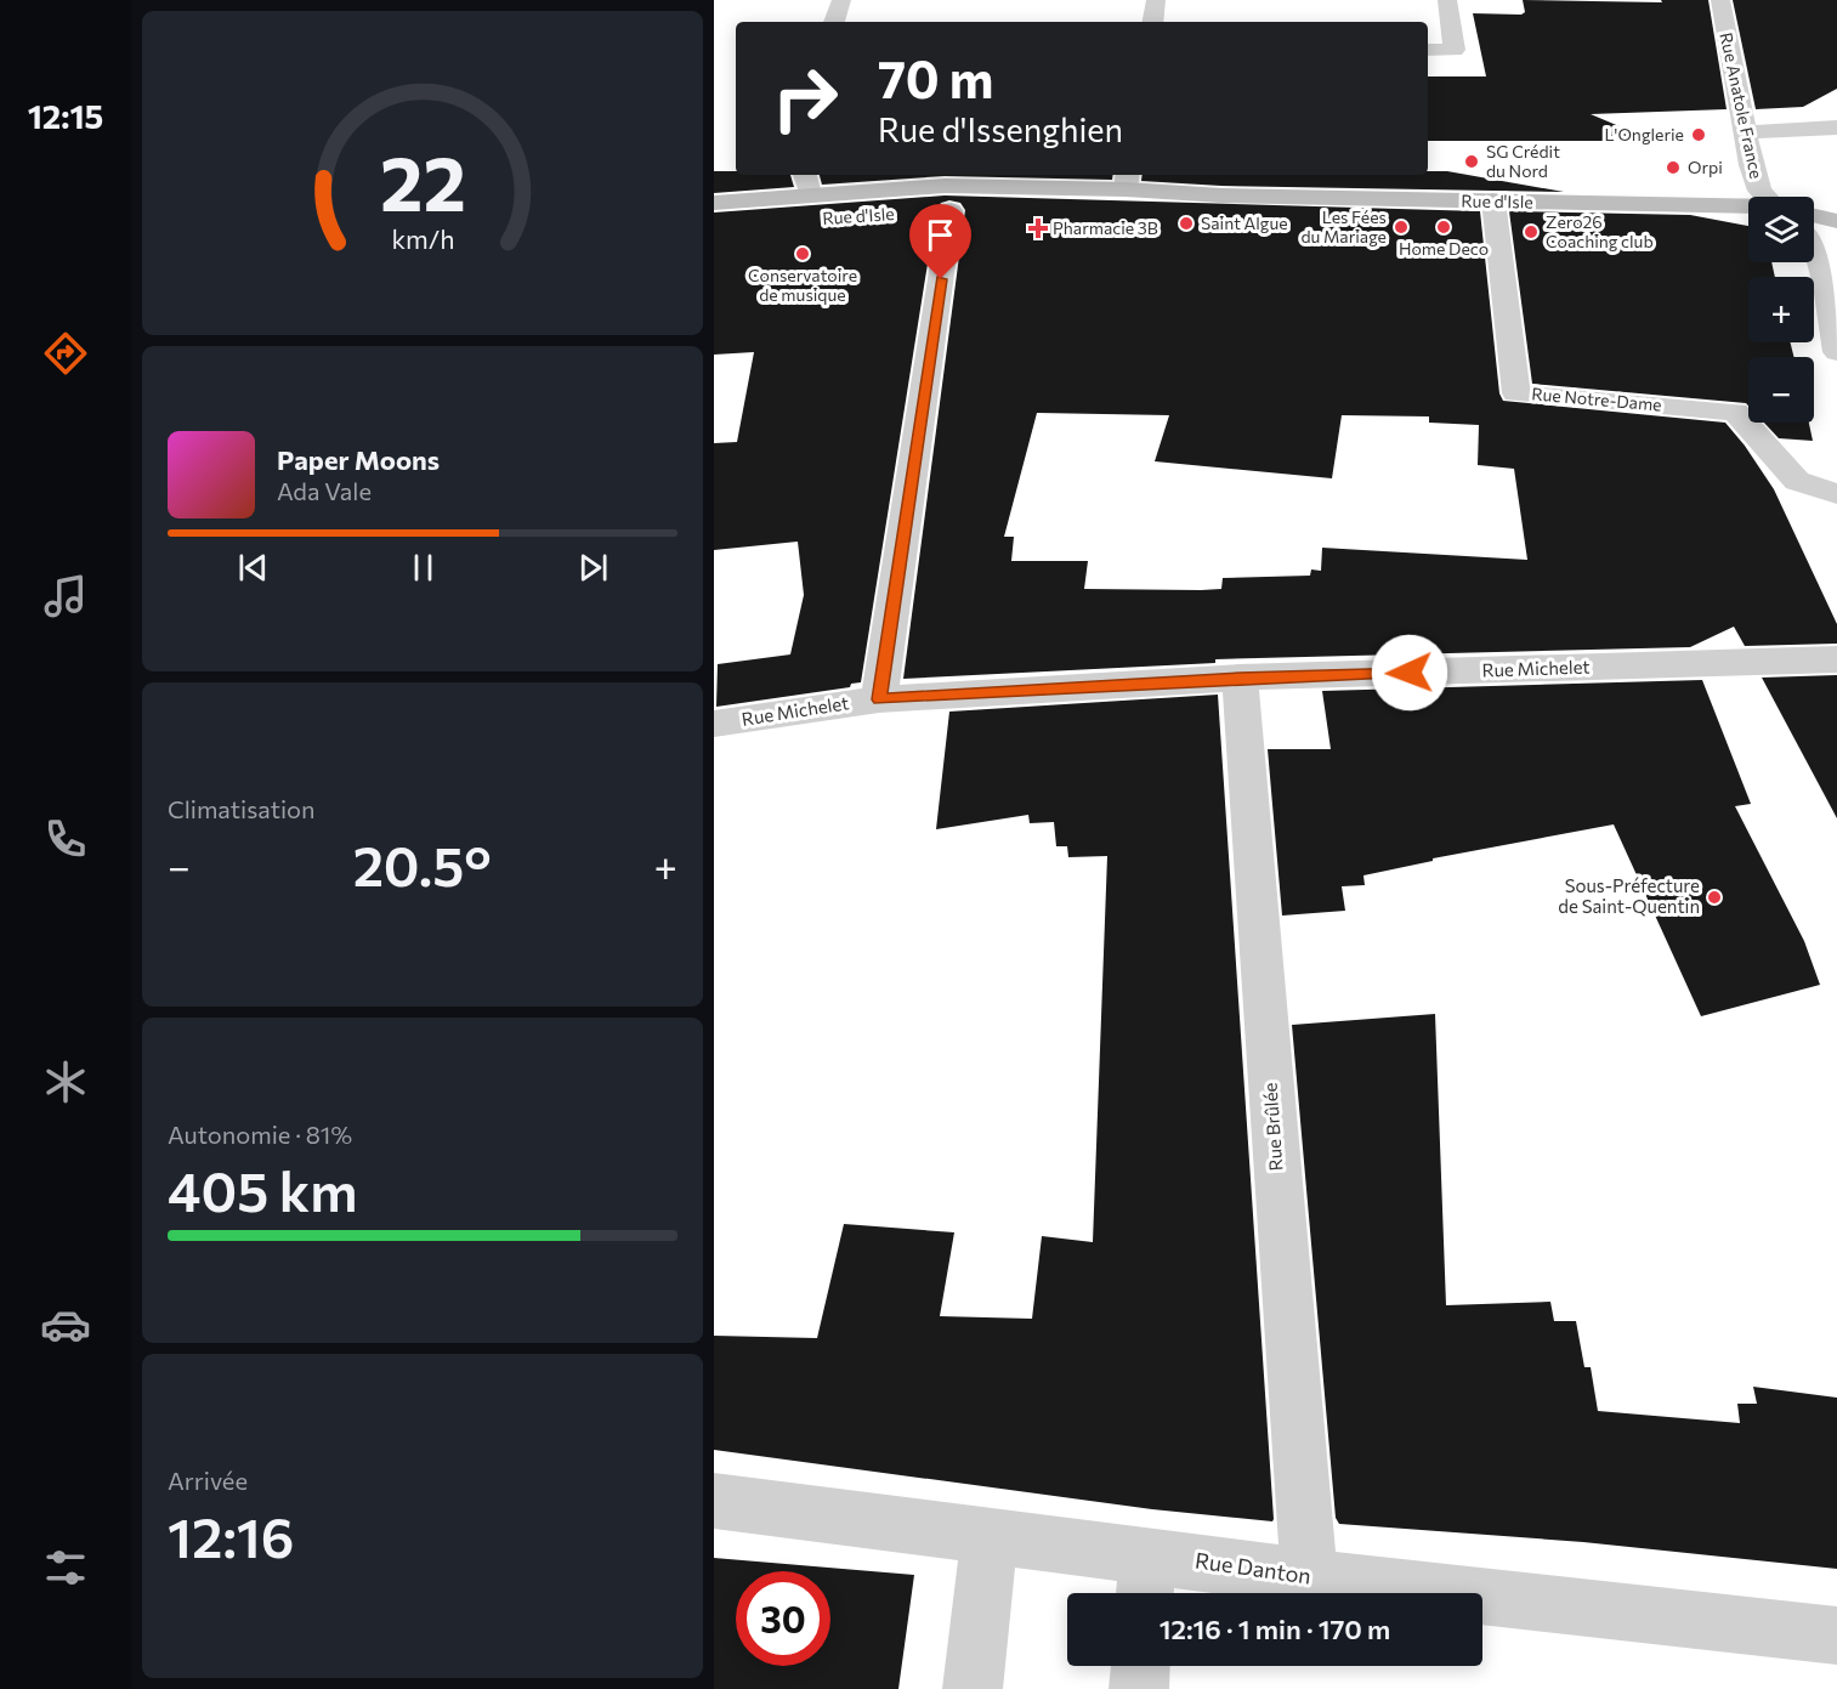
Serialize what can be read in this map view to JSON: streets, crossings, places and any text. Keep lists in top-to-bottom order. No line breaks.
{"streets":{"street":["Rue Anatole France","Rue d'Isle","Rue Notre-Dame","Rue Michelet","Rue Brûlée","Rue Danton"]},"crossings":[["Rue d'Isle","Rue Notre-Dame"],["Rue Michelet","Rue Brûlée"],["Rue Brûlée","Rue Danton"]],"places":{"other":["L'Onglerie","SG Crédit du Nord","Orpi","Saint Algue","Les Fées du Mariage","Home Deco","Zero26 Coaching club","Conservatoire de musique","Sous-Préfecture de Saint-Quentin"],"health":["Pharmacie 3B"]},"page":{"tabs":"12:15","turn":["70 m","Rue d'Issenghien"],"map_buttons":["+","−"],"song":["Paper Moons","Ada Vale"],"tile":["Climatisation",["Autonomie · 81%","405 km"],["Arrivée","12:16"]],"heat":["−","20.5°","+"],"limit":"30","trip":"12:16 · 1 min · 170 m","gauge":["22","km/h"]}}
